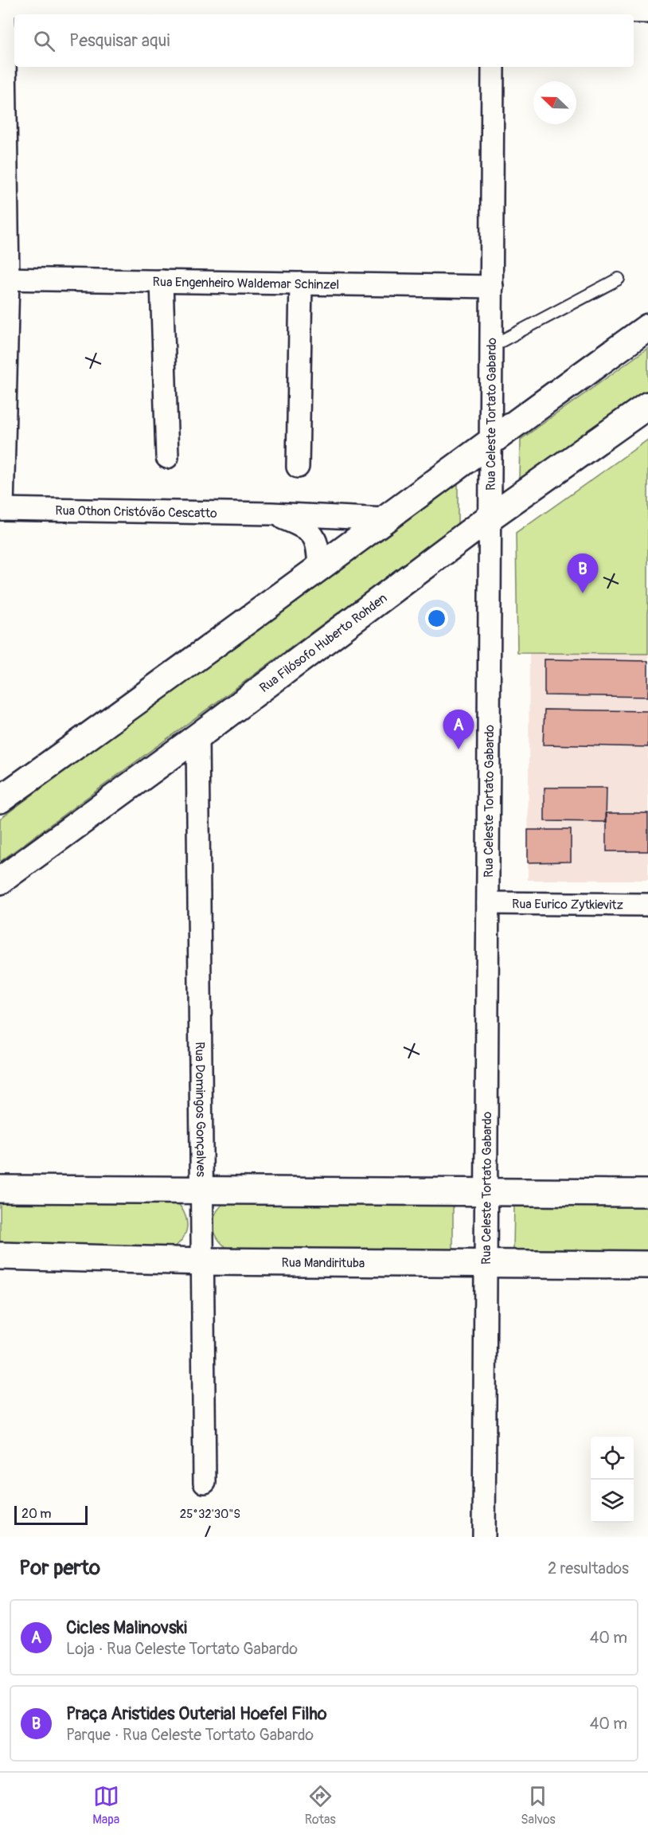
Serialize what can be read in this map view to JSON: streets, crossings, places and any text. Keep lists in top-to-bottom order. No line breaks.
{"streets":{"main road":["Rua Filósofo Huberto Rohden","Rua Mandirituba"],"street":["Rua Engenheiro Waldemar Schinzel","Rua Celeste Tortato Gabardo","Rua Othon Cristóvão Cescatto","Rua Eurico Zytkievitz","Rua Domingos Gonçalves"]},"crossings":[["Rua Engenheiro Waldemar Schinzel","Rua Celeste Tortato Gabardo"],["Rua Celeste Tortato Gabardo","Rua Filósofo Huberto Rohden"],["Rua Celeste Tortato Gabardo","Rua Eurico Zytkievitz"],["Rua Celeste Tortato Gabardo","Rua Mandirituba"],["Rua Filósofo Huberto Rohden","Rua Domingos Gonçalves"],["Rua Domingos Gonçalves","Rua Mandirituba"]],"scale_bar":"20 m","north":"top left","page":{"search":"Pesquisar aqui","pins":["B","A"],"scale":"20 m","heading":["Por perto","2 resultados"],"list":[{"mark":"A","name":"Cicles Malinovski","note":"Loja · Rua Celeste Tortato Gabardo","value":"40 m"},{"mark":"B","name":"Praça Aristides Outerial Hoefel Filho","note":"Parque · Rua Celeste Tortato Gabardo","value":"40 m"}],"nav":["Mapa","Rotas","Salvos"]},"coordinates":["25°32'30\"S"]}
